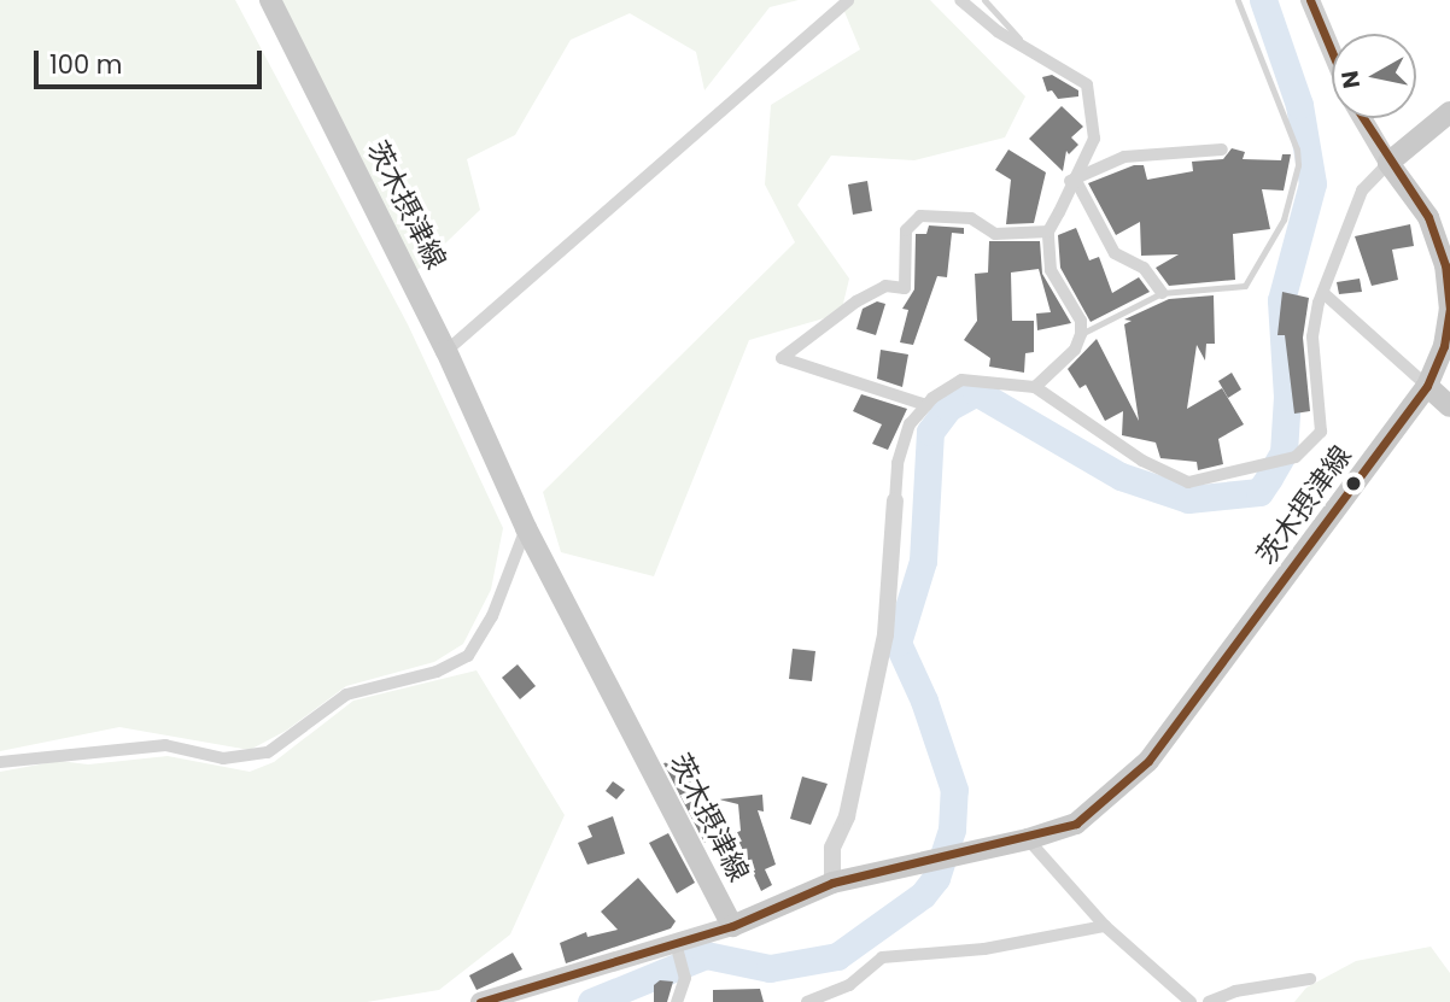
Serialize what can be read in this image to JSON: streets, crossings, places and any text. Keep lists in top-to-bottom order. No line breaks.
{"streets":{"main road":["茨木摂津線"]},"scale_bar":"100 m","north":"left"}
